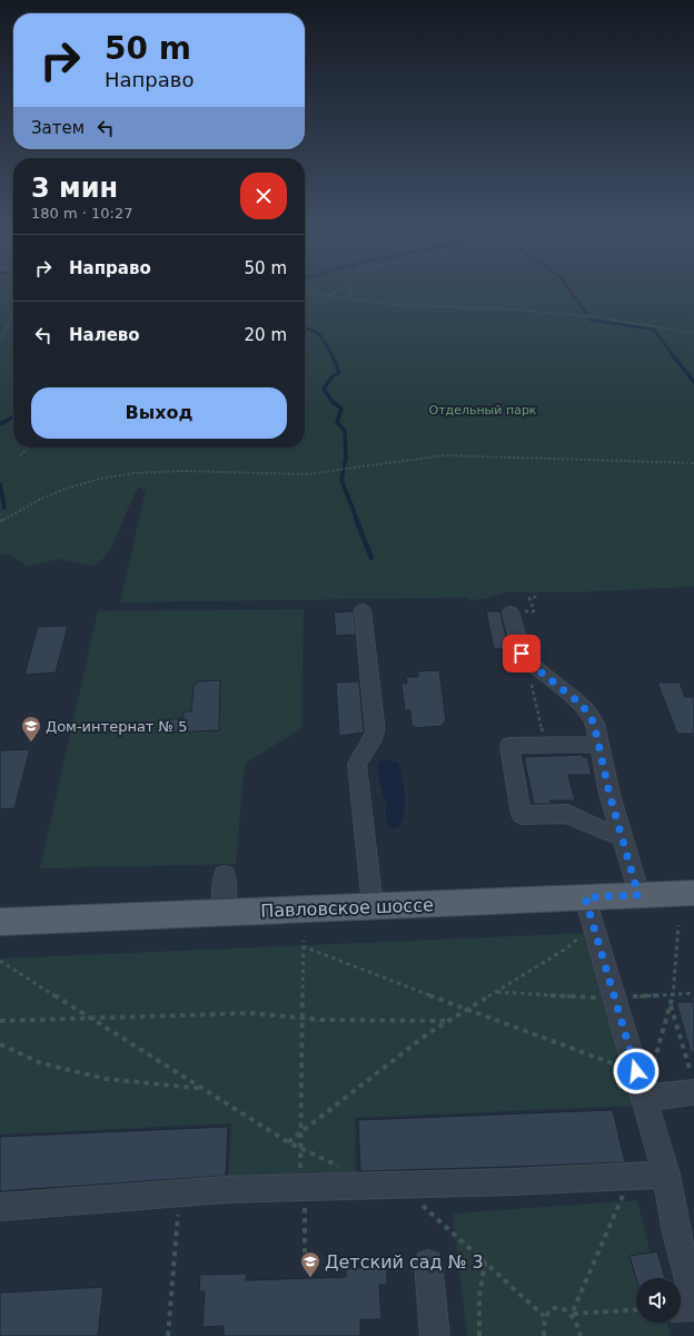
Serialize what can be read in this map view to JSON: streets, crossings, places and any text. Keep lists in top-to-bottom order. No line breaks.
{"streets":{"main road":["Павловское шоссе"]},"parks":["Отдельный парк"],"places":{"school or university":["Дом-интернат № 5","Детский сад № 3"]},"page":{"turn":["50 m","Направо"],"then":"Затем","heading":["3 мин","180 m · 10:27"],"list":[{"name":"Направо","value":"50 m"},{"name":"Налево","value":"20 m"}],"buttons":"Выход"}}
